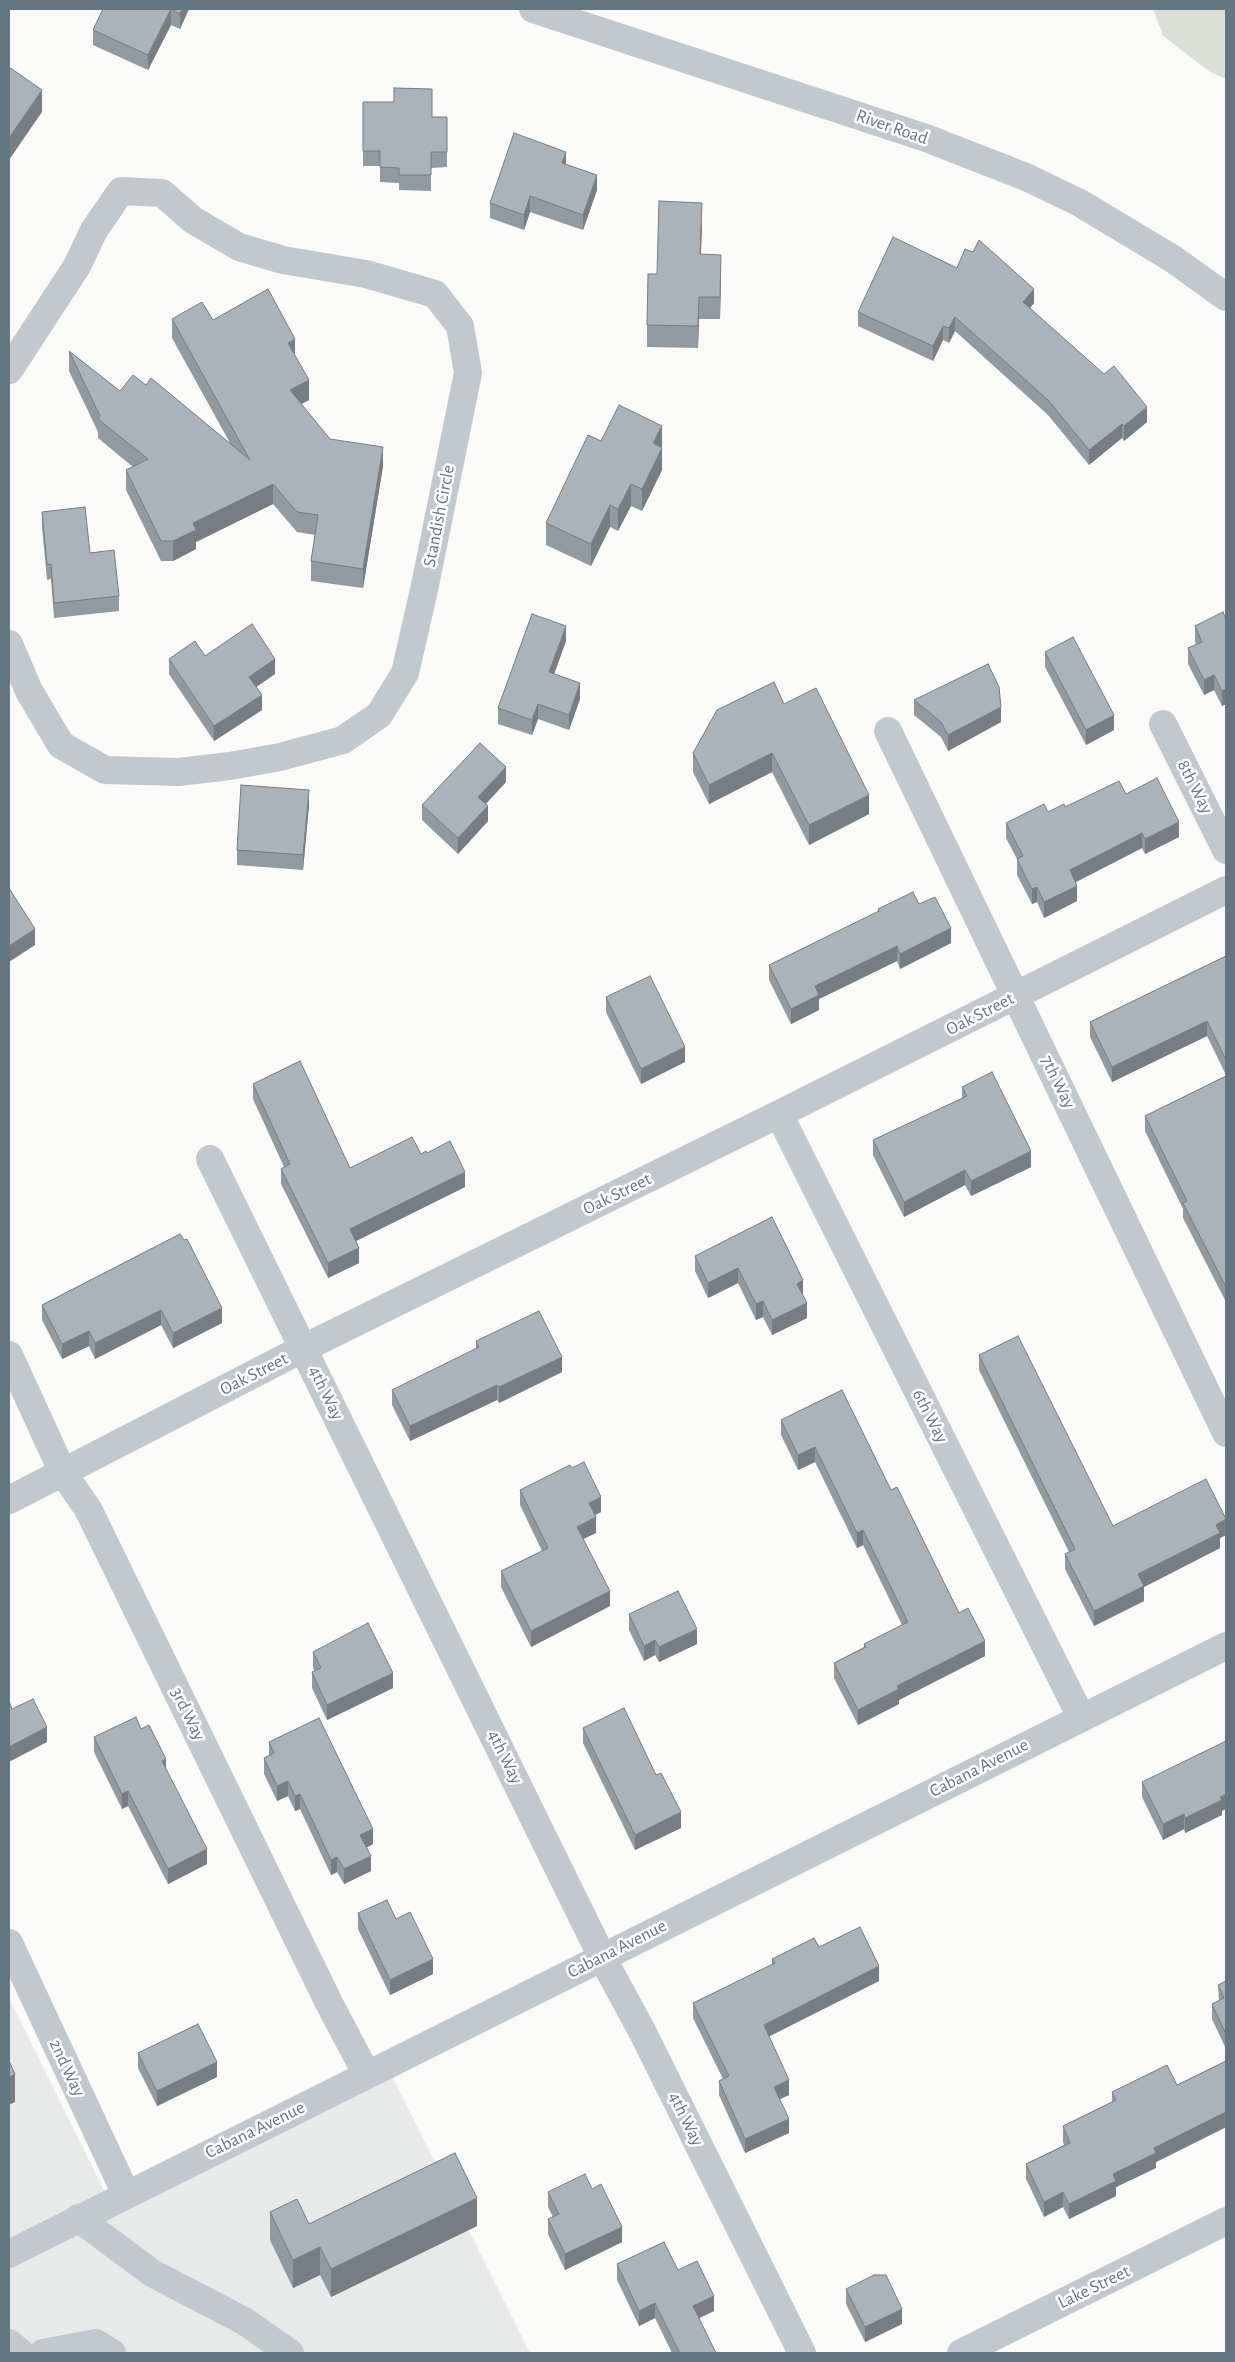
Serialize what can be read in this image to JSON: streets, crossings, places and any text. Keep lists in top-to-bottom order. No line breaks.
{"streets":{"street":["River Road","Standish Circle","8th Way","Oak Street","7th Way","4th Way","6th Way","3rd Way","Cabana Avenue","2nd Way","Lake Street"]},"crossings":[["Oak Street","7th Way"],["Oak Street","4th Way"],["Oak Street","6th Way"],["Oak Street","3rd Way"],["4th Way","Cabana Avenue"],["6th Way","Cabana Avenue"],["3rd Way","Cabana Avenue"],["Cabana Avenue","2nd Way"]]}
